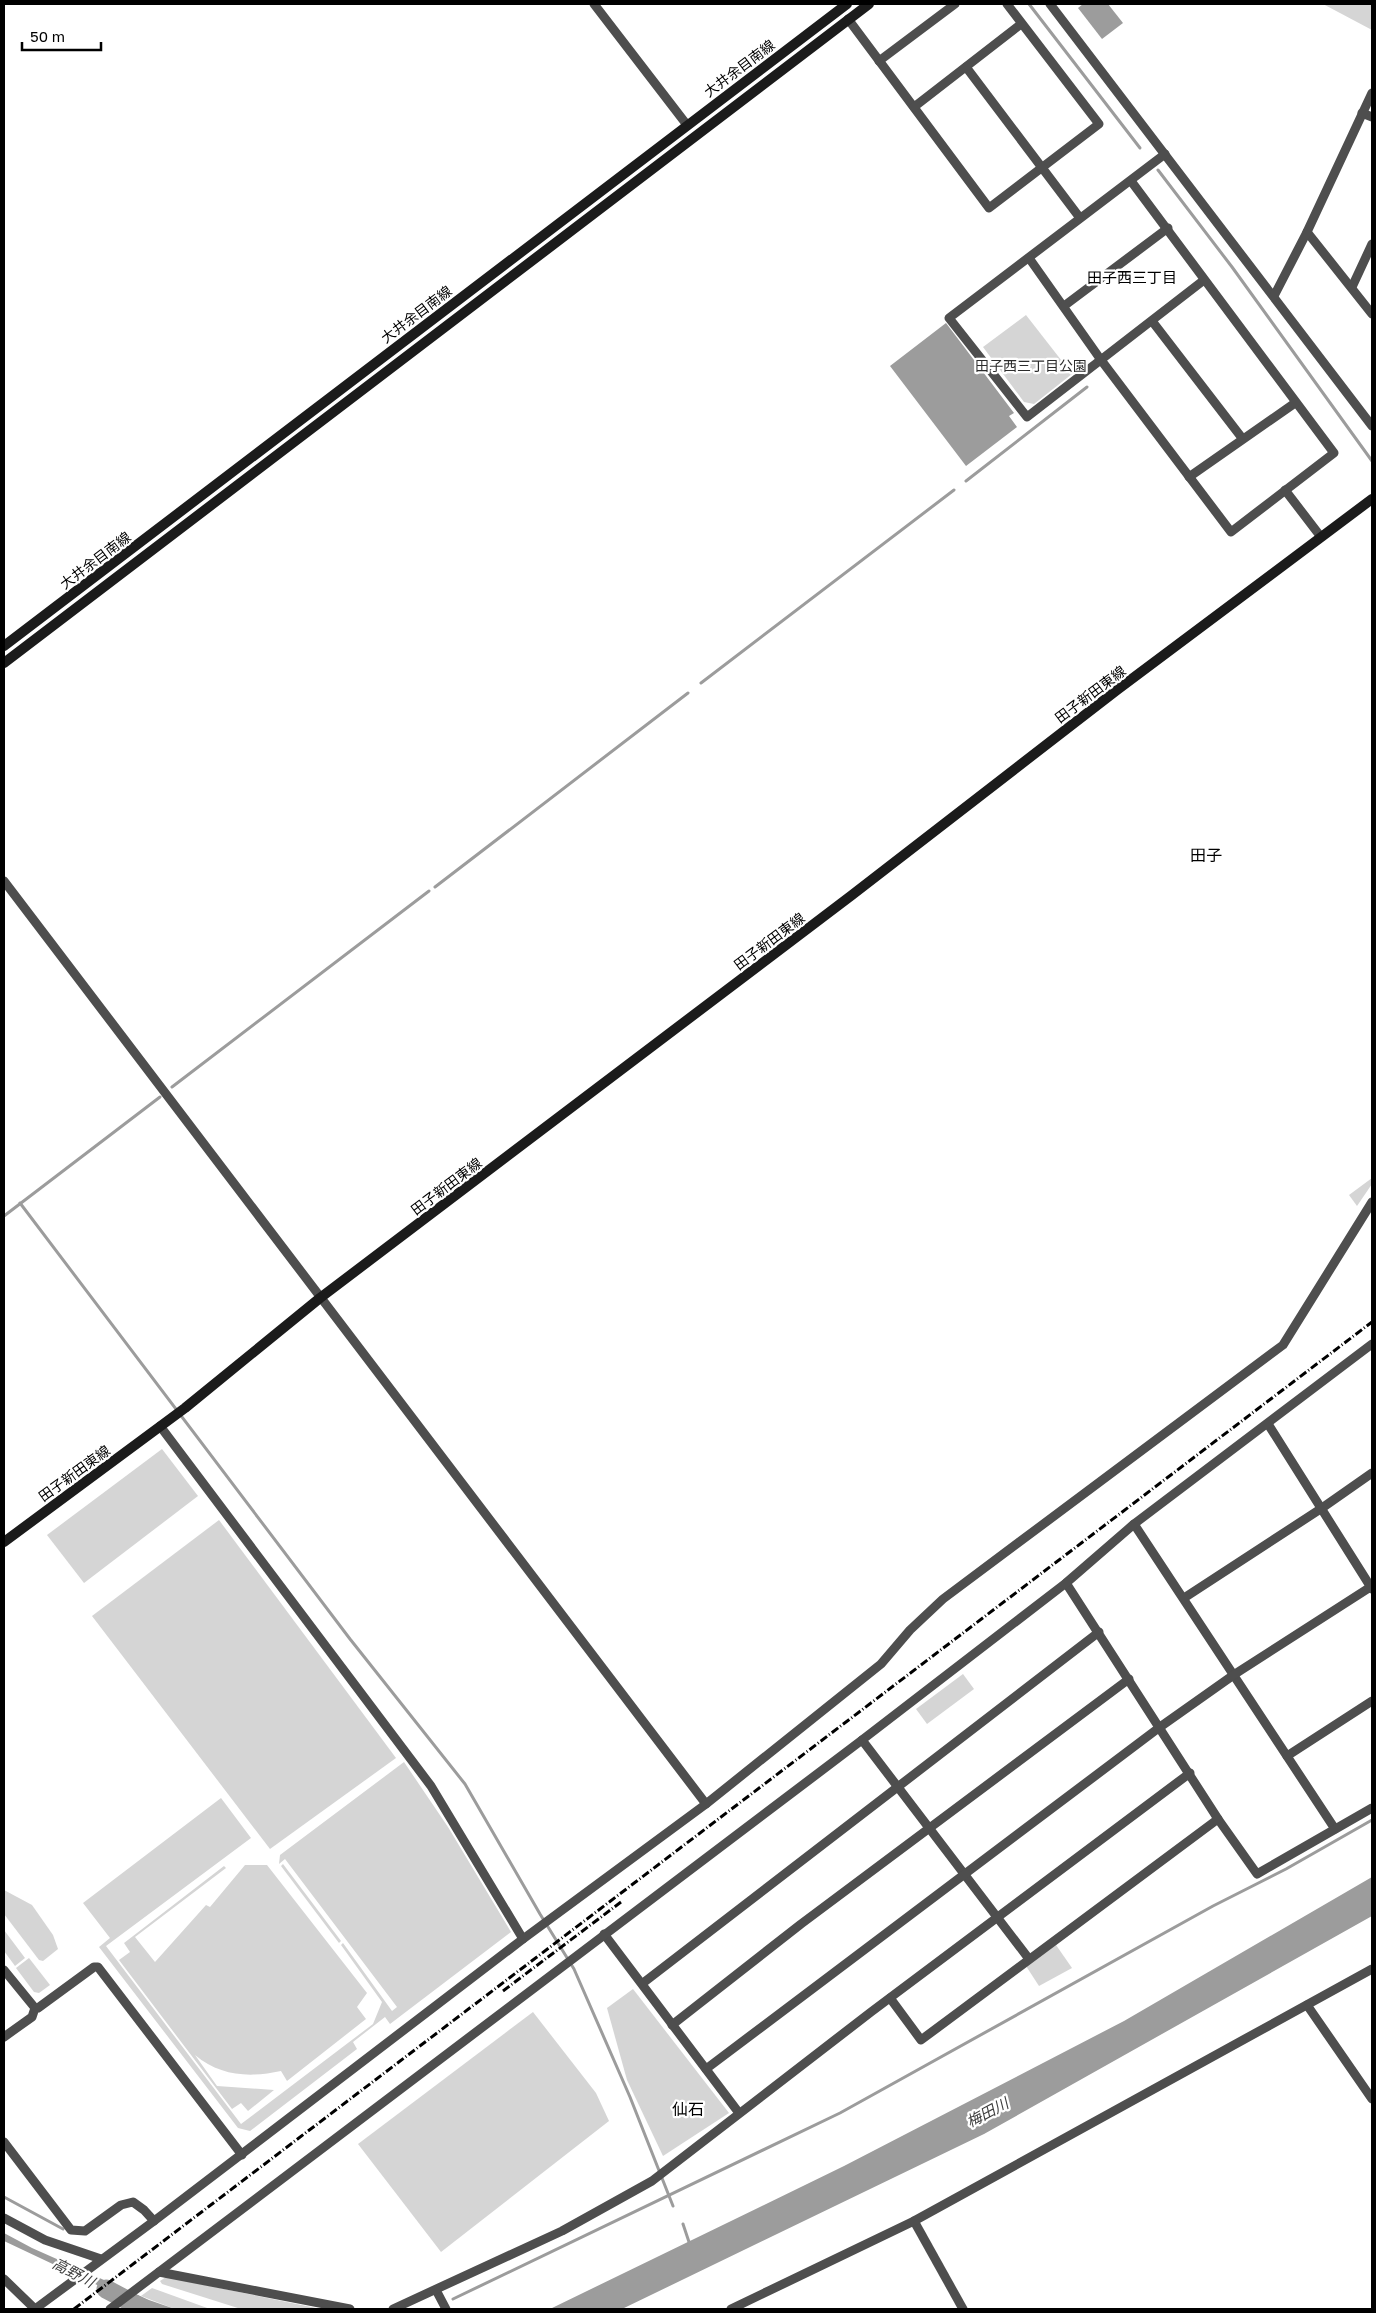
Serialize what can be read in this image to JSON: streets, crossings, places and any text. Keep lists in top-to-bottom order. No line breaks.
{"streets":{"street":["大井余目南線","田子新田東線"]},"districts":["田子西三丁目","田子","仙石"],"water":["梅田川","高野川"],"parks":["田子西三丁目公園"],"scale_bar":"50 m"}
